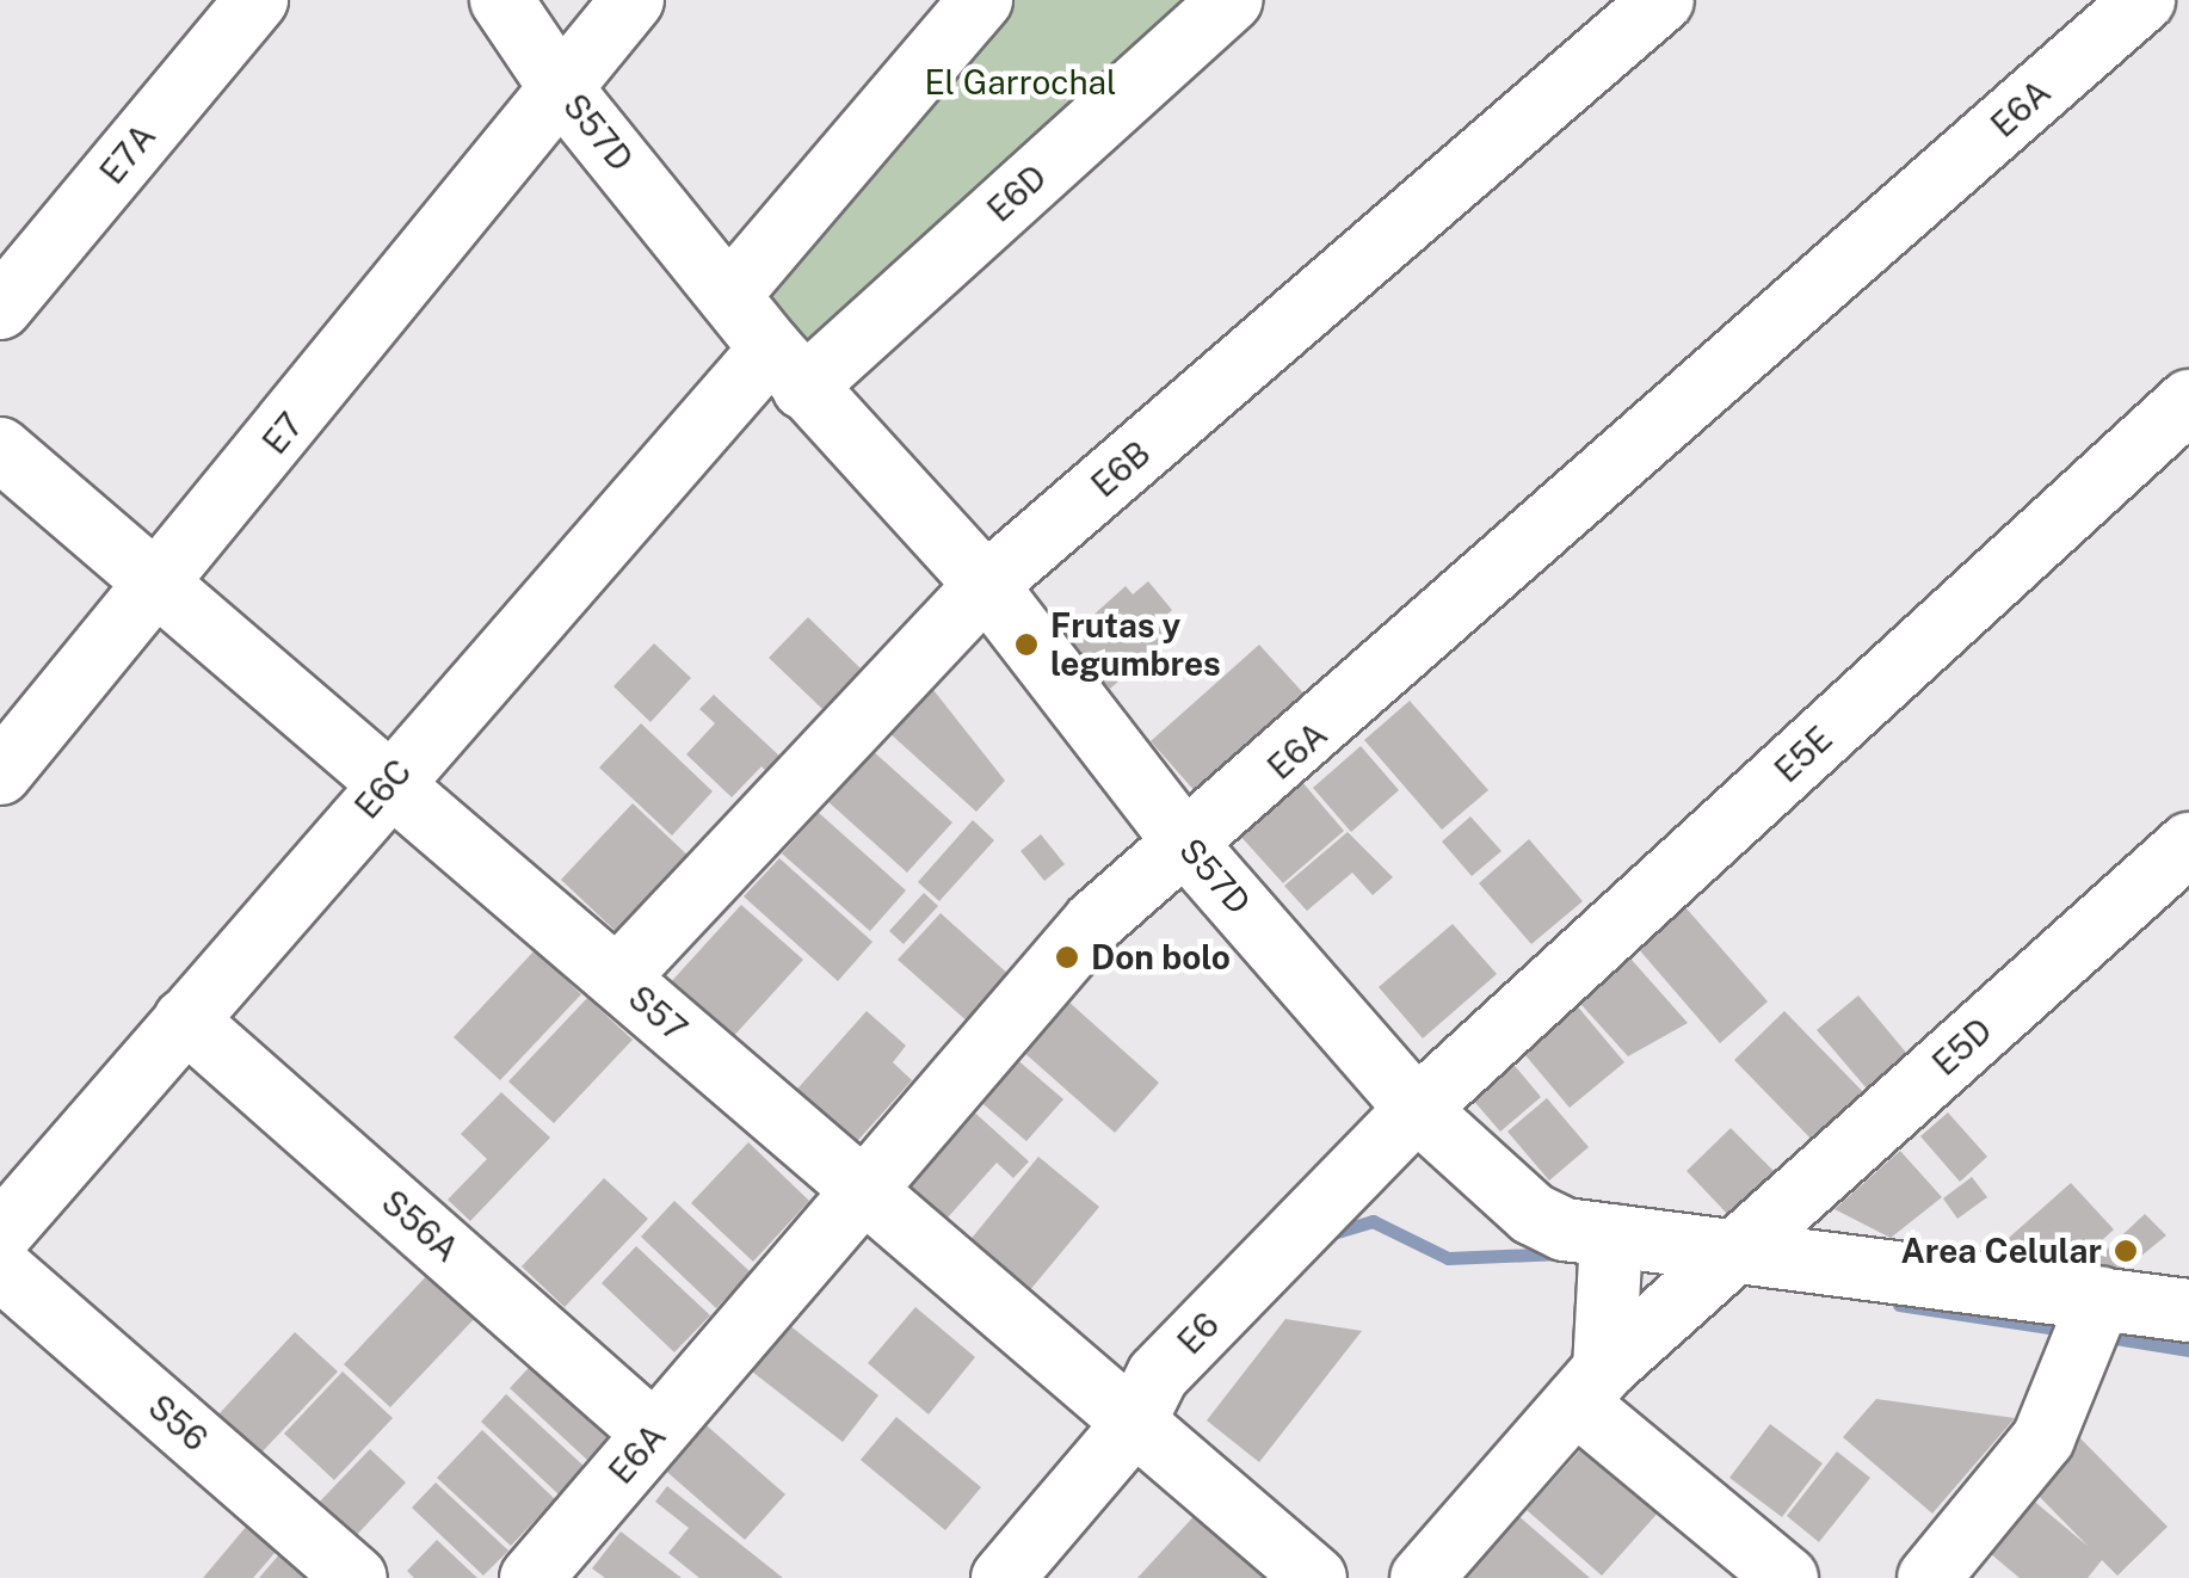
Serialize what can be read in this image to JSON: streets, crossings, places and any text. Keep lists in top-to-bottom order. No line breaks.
{"streets":{"street":["E6A","S57D","E7A","E6D","E7","E6B","E5E","E6C","S57","E5D","S56A","E6","S56"]},"crossings":[["E6A","S57D"],["E6A","S57"],["E6A","S56A"],["S57D","E6D"],["S57D","E7"],["S57D","E6B"],["S57D","E5E"],["S57D","E6C"],["S57D","E5D"],["S57D","E6"],["E6D","E6C"],["E7","S57"],["E6B","S57"],["E5E","E6"],["E6C","S57"],["E6C","S56A"],["S57","E6"]],"parks":["El Garrochal"],"places":["Frutas y legumbres","Don bolo","Area Celular"]}
